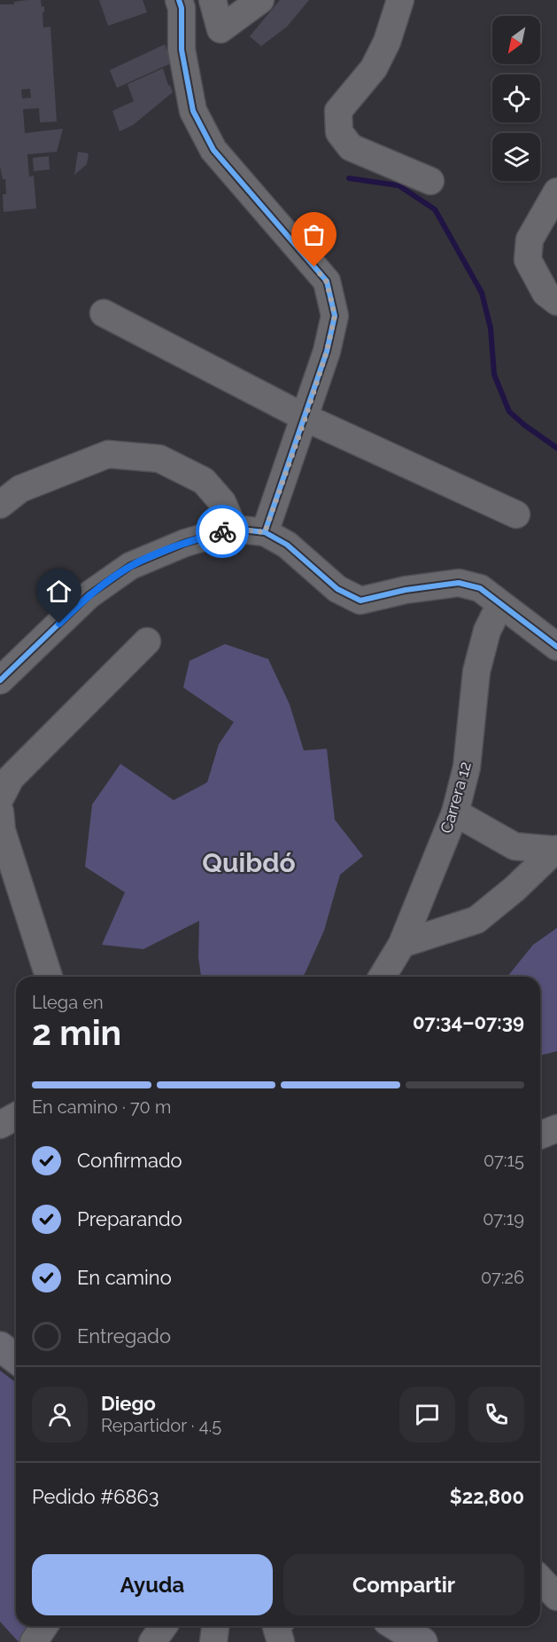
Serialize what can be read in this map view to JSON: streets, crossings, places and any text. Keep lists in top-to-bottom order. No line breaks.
{"streets":{"street":["Carrera 12"]},"districts":["Quibdó"],"north":"bottom left","page":{"heading":["2 min","Llega en","07:34–07:39"],"panel":["Diego","Repartidor · 4.5","Pedido #6863","$22,800"],"bar":"En camino · 70 m","list":[["Confirmado","07:15"],["Preparando","07:19"],["En camino","07:26"],"Entregado"],"buttons":["Ayuda","Compartir"]}}
